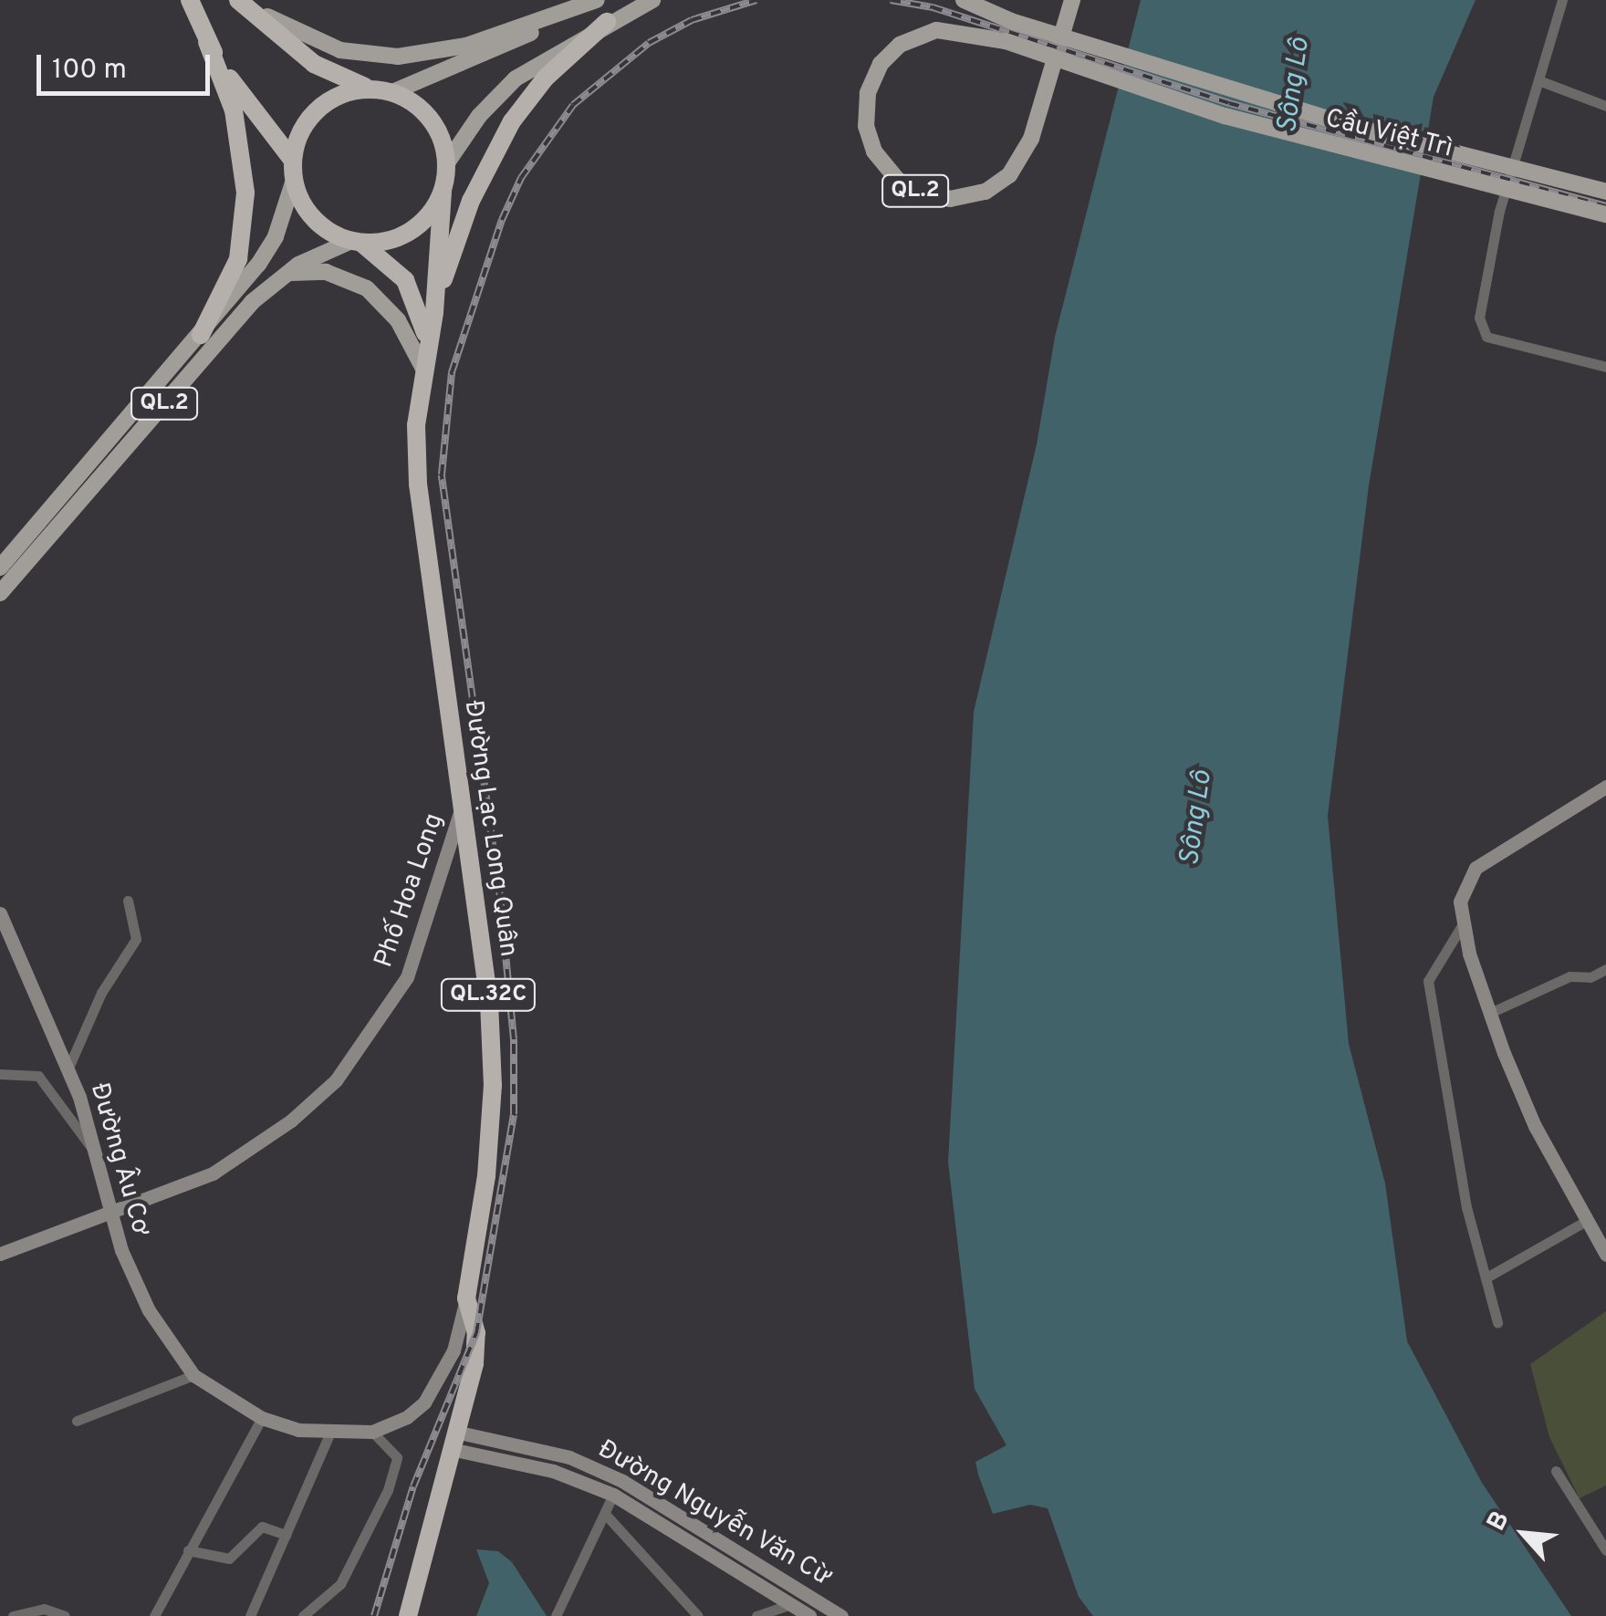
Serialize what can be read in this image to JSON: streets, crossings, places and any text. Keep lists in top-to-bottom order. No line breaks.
{"streets":{"highway":["QL.2","Đường Lạc Long Quân","QL.32C"],"main road":["Cầu Việt Trì"],"street":["Phố Hoa Long","Đường Âu Cơ","Đường Nguyễn Văn Cừ"]},"crossings":[["QL.2","Đường Lạc Long Quân"],["Đường Lạc Long Quân","Phố Hoa Long"],["Đường Lạc Long Quân","Đường Âu Cơ"],["Đường Lạc Long Quân","Đường Nguyễn Văn Cừ"],["Phố Hoa Long","Đường Âu Cơ"]],"water":["Sông Lô"],"scale_bar":"100 m","north":"top left"}
